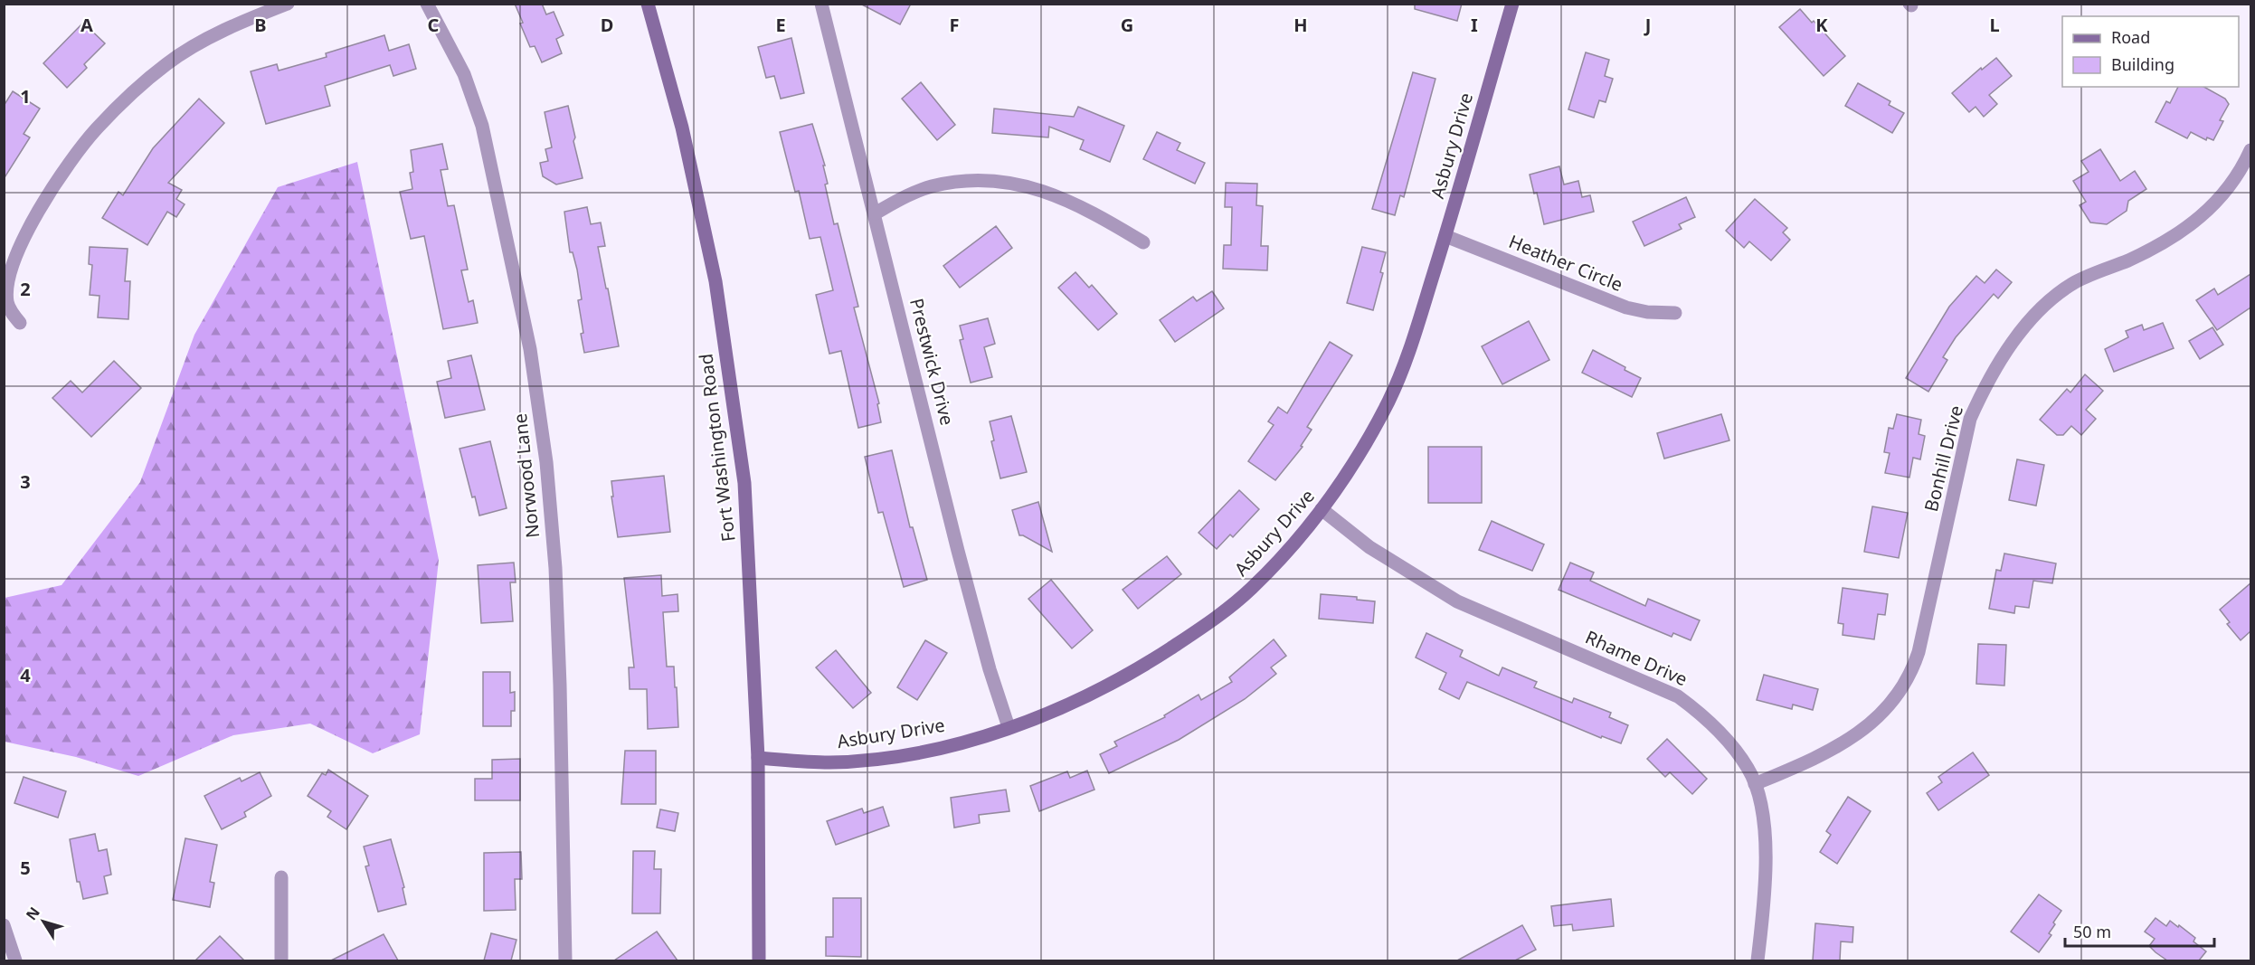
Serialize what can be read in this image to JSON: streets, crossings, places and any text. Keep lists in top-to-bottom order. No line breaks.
{"streets":{"street":["Asbury Drive","Heather Circle","Prestwick Drive","Fort Washington Road","Bonhill Drive","Norwood Lane","Rhame Drive"]},"crossings":[["Asbury Drive","Heather Circle"],["Asbury Drive","Prestwick Drive"],["Asbury Drive","Fort Washington Road"],["Asbury Drive","Rhame Drive"],["Bonhill Drive","Rhame Drive"]],"legend":["Road","Building"],"scale_bar":"50 m","north":"top left","grid":{"columns":["A","B","C","D","E","F","G","H","I","J","K","L"],"rows":["1","2","3","4","5"]}}
